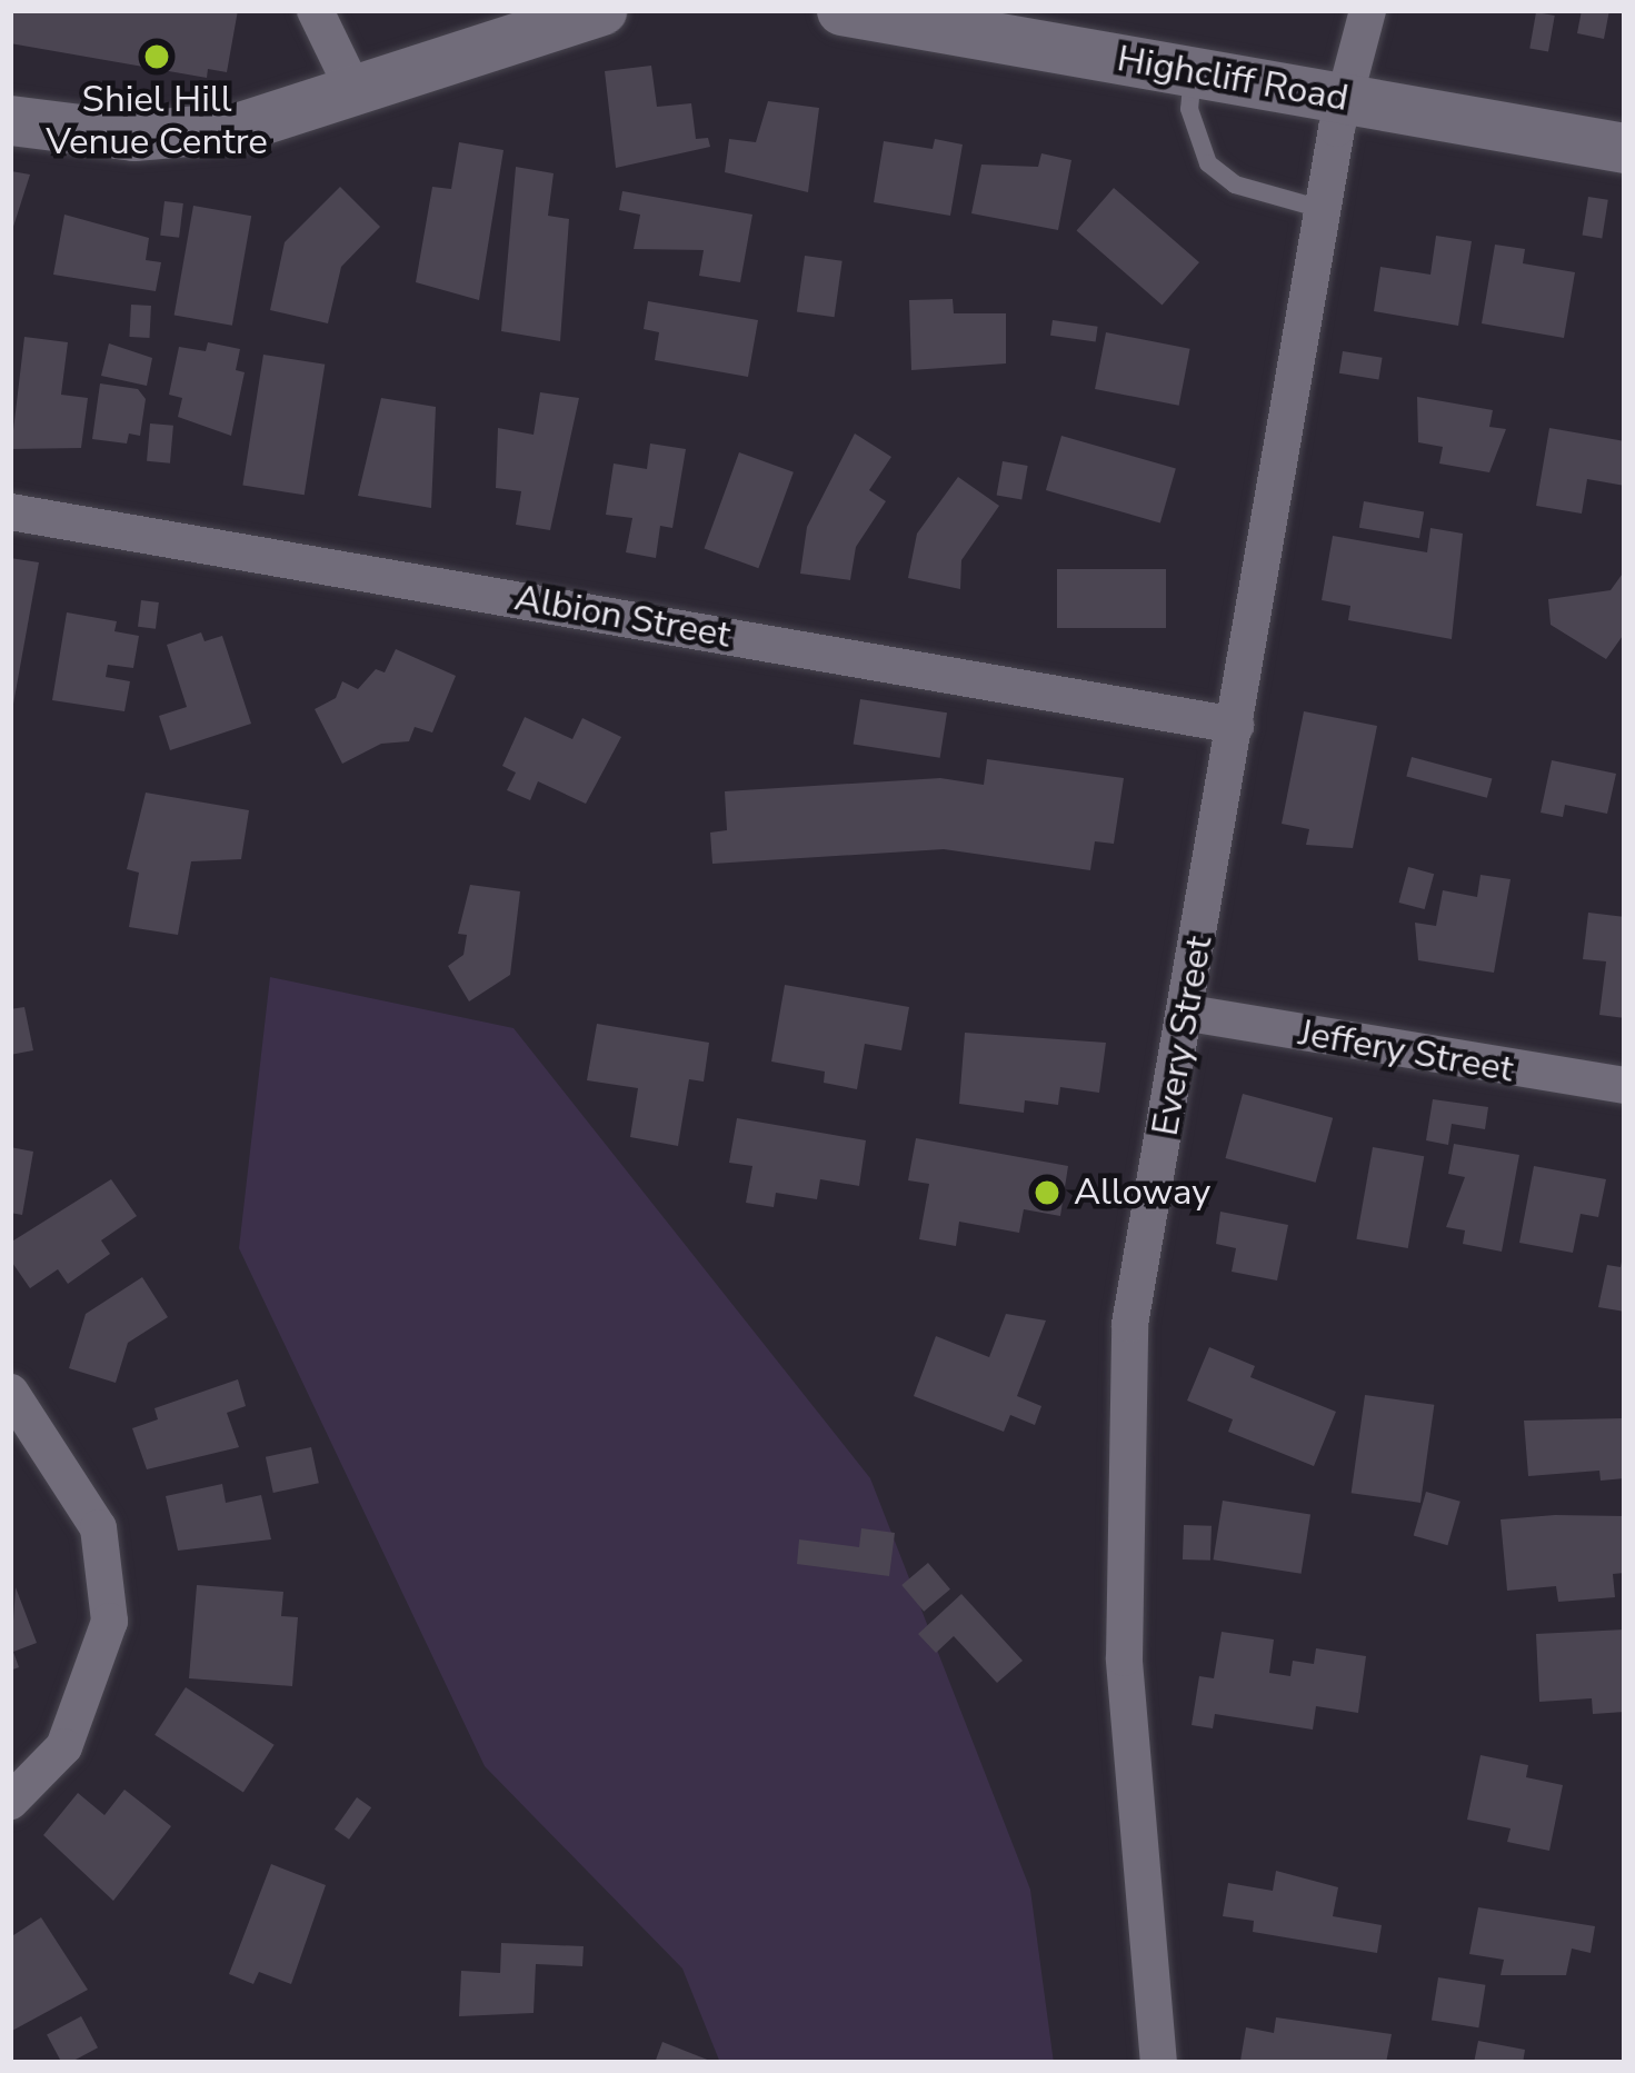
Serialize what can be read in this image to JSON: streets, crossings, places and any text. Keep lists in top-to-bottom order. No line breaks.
{"streets":{"main road":["Highcliff Road"],"street":["Albion Street","Every Street","Jeffery Street"]},"crossings":[["Highcliff Road","Every Street"],["Albion Street","Every Street"],["Every Street","Jeffery Street"]],"places":["Shiel Hill Venue Centre","Alloway"]}
